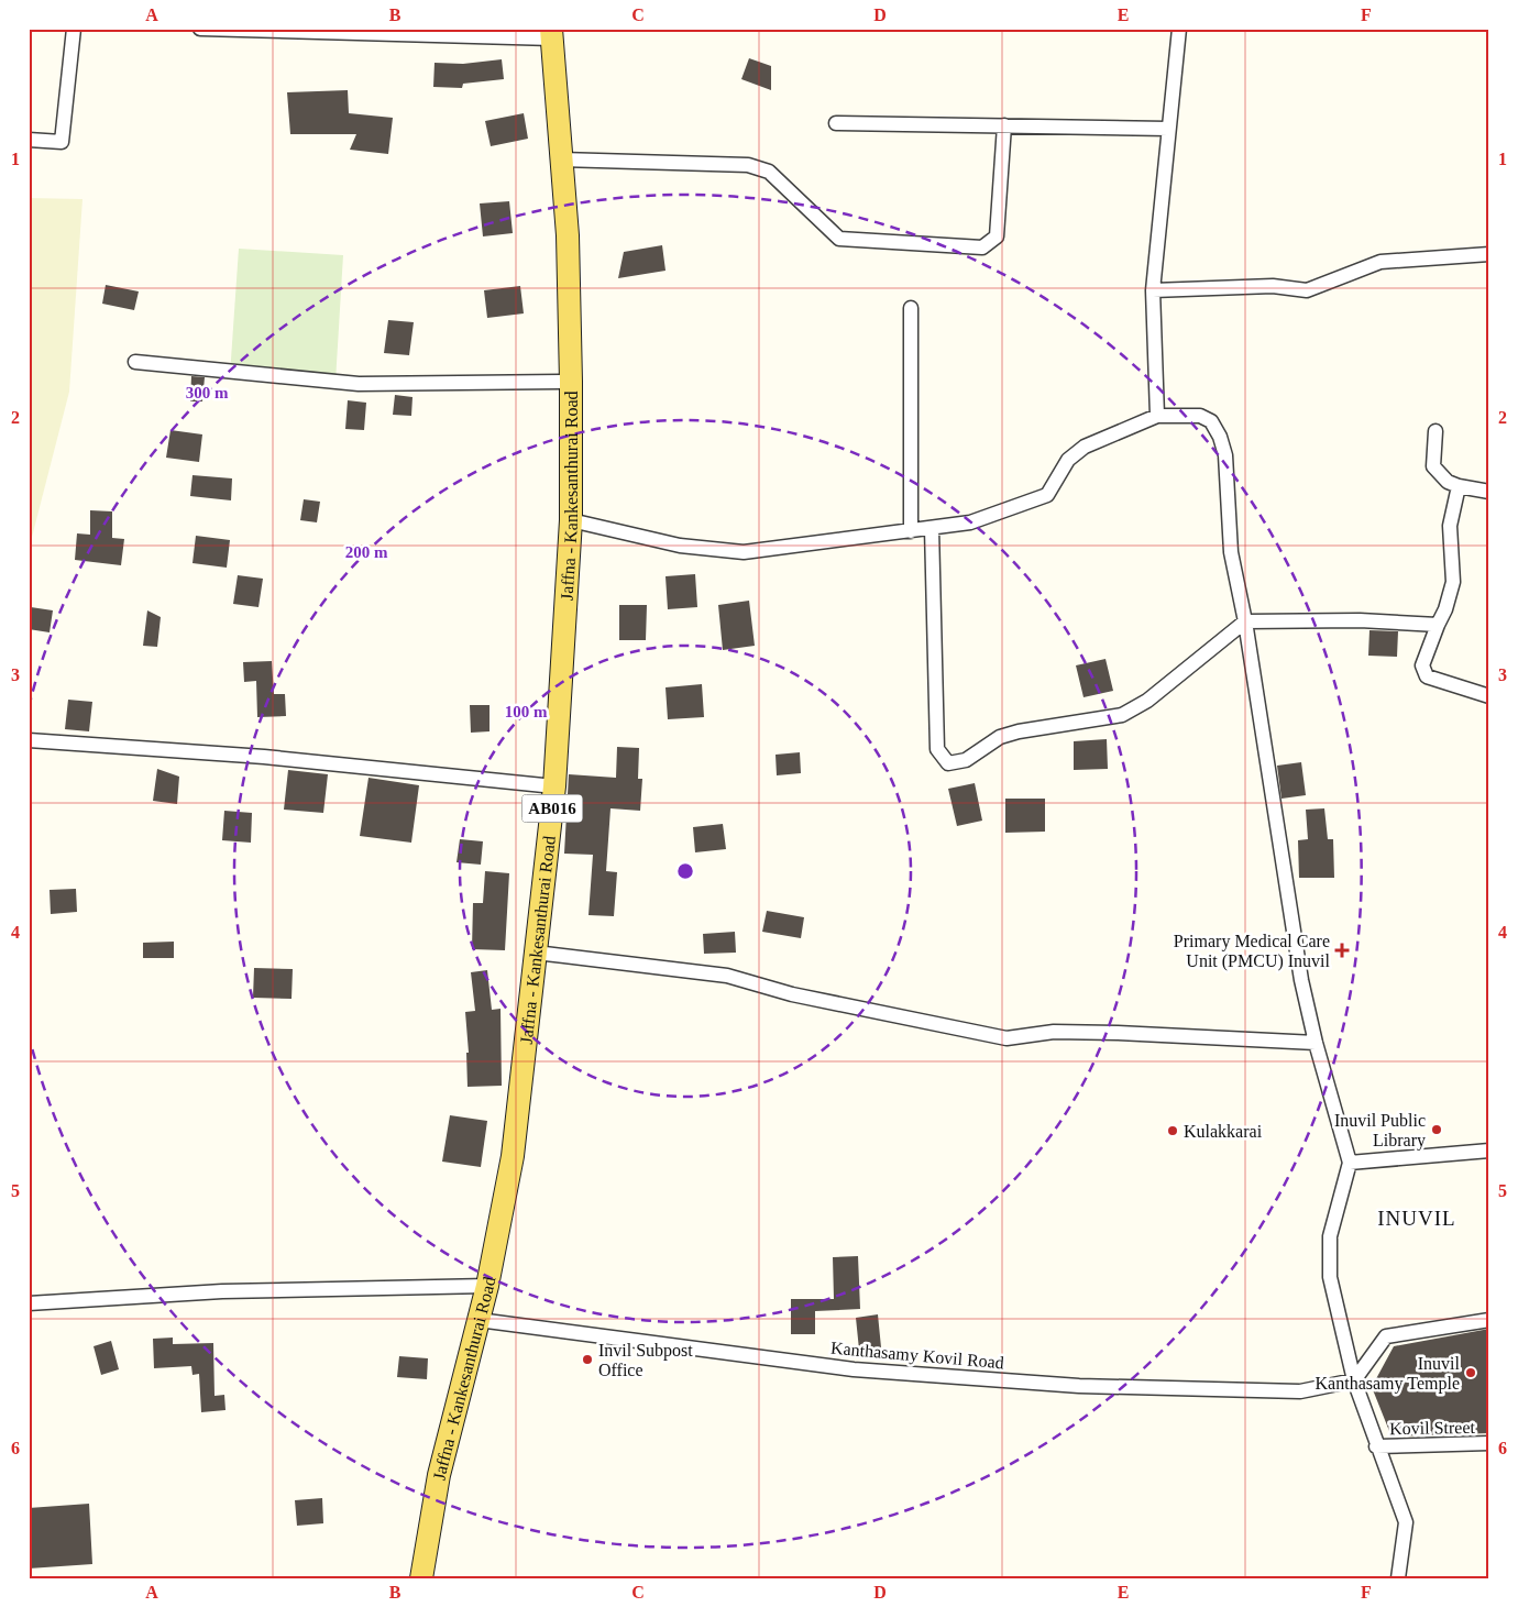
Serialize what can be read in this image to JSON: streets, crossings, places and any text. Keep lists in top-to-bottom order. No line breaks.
{"streets":{"main road":["Jaffna - Kankesanthurai Road","AB016"],"street":["Kanthasamy Kovil Road","Kovil Street"]},"crossings":[["Jaffna - Kankesanthurai Road","Kanthasamy Kovil Road"]],"districts":["INUVIL"],"places":{"health":["Primary Medical Care Unit (PMCU) Inuvil"],"other":["Inuvil Public Library","Kulakkarai","Invil Subpost Office","Inuvil Kanthasamy Temple"]},"grid":{"columns":["A","B","C","D","E","F"],"rows":["1","2","3","4","5","6"]},"rings":["300 m","200 m","100 m"]}
